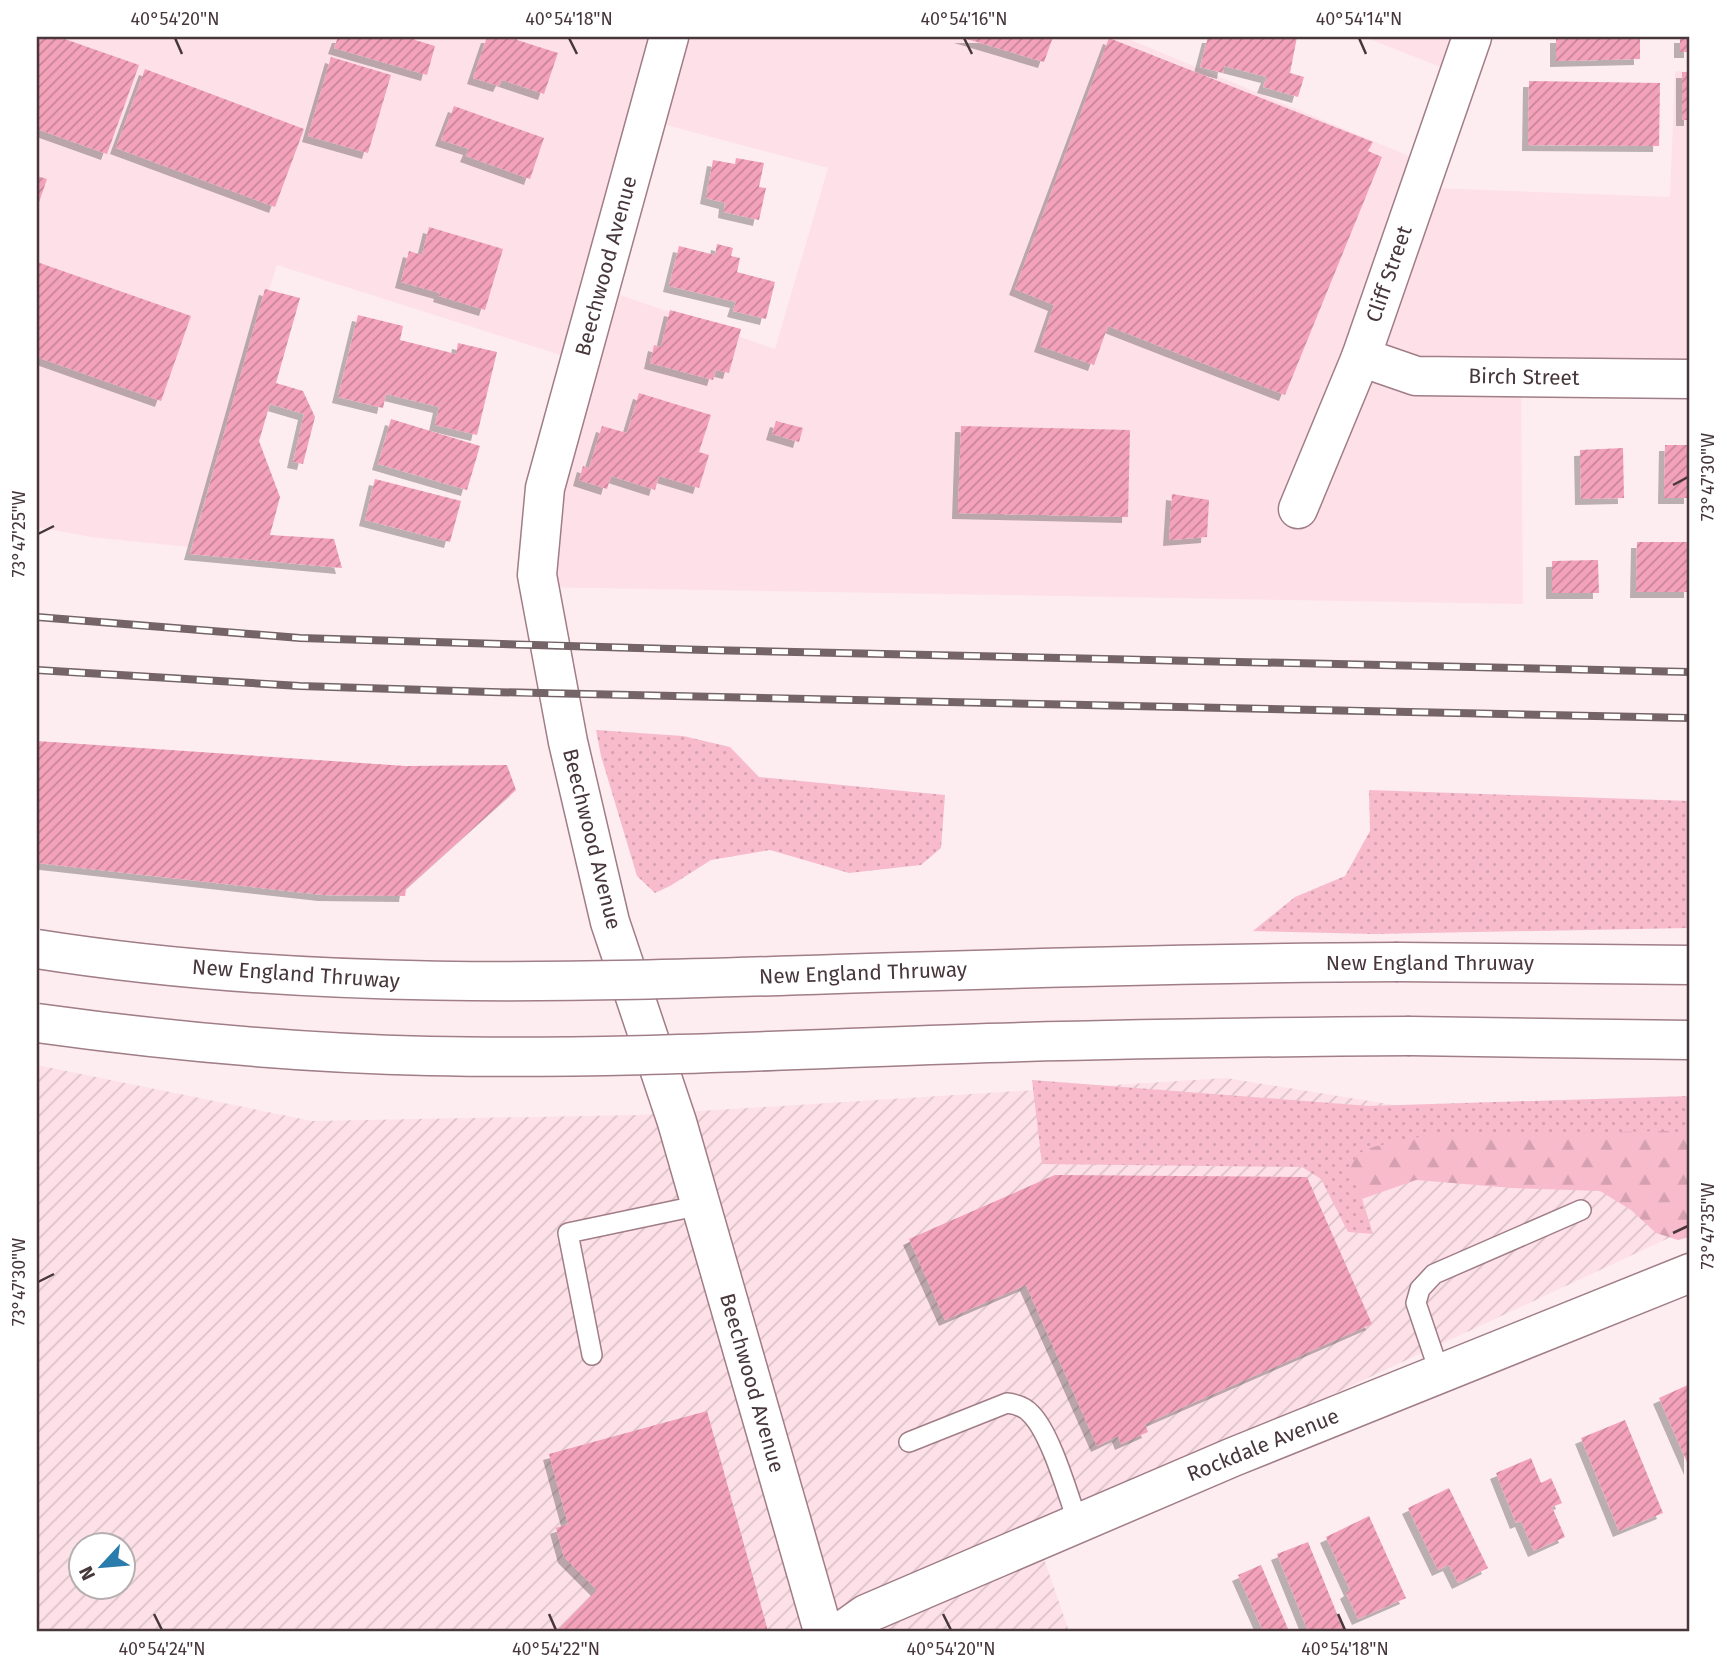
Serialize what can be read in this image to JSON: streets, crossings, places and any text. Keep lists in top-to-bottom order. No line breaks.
{"streets":{"main road":["Beechwood Avenue","Cliff Street","Birch Street","New England Thruway","Rockdale Avenue"]},"crossings":[["Cliff Street","Birch Street"]],"north":"bottom left","coordinates":["40°54'20\"N","40°54'18\"N","40°54'16\"N","40°54'14\"N","73°47'30\"W","73°47'25\"W","73°47'35\"W","40°54'24\"N","40°54'22\"N"]}
